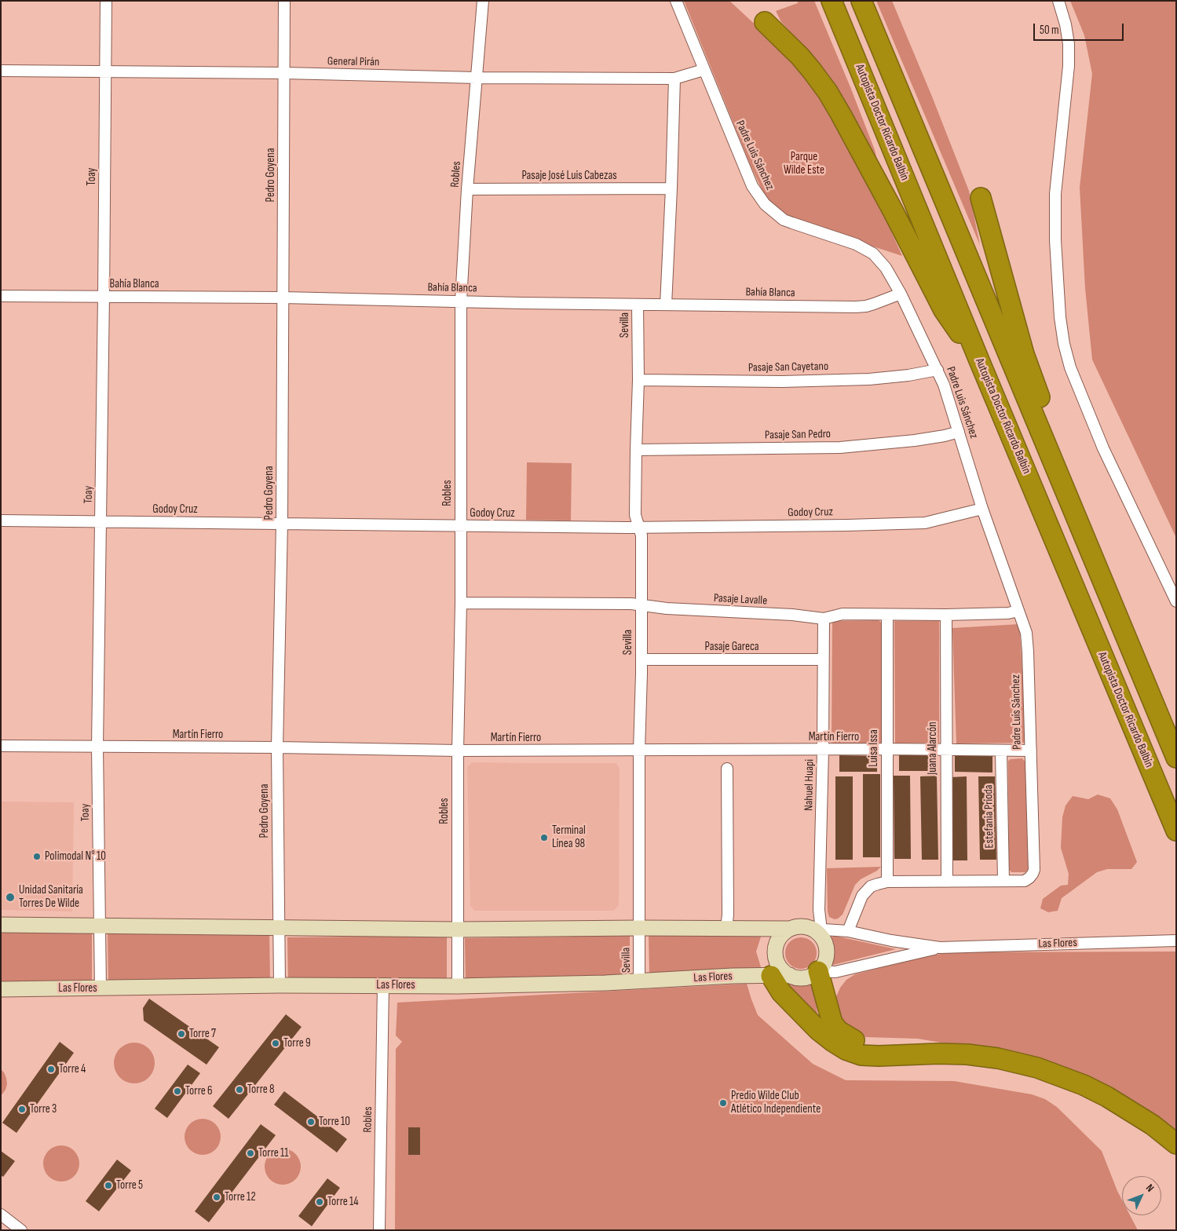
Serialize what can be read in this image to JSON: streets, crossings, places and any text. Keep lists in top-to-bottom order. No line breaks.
{"streets":{"highway":["Autopista Doctor Ricardo Balbín"],"street":["General Pirán","Padre Luis Sánchez","Robles","Pedro Goyena","Pasaje José Luis Cabezas","Toay","Bahía Blanca","Sevilla","Pasaje San Cayetano","Pasaje San Pedro","Godoy Cruz","Pasaje Lavalle","Pasaje Gareca","Martín Fierro","Luisa Issa","Juana Alarcón","Nahuel Huapi","Estefanía Prioda","Las Flores"]},"crossings":[["General Pirán","Padre Luis Sánchez"],["General Pirán","Robles"],["General Pirán","Pedro Goyena"],["General Pirán","Toay"],["Padre Luis Sánchez","Bahía Blanca"],["Padre Luis Sánchez","Pasaje San Cayetano"],["Padre Luis Sánchez","Pasaje San Pedro"],["Padre Luis Sánchez","Godoy Cruz"],["Padre Luis Sánchez","Pasaje Lavalle"],["Padre Luis Sánchez","Martín Fierro"],["Padre Luis Sánchez","Estefanía Prioda"],["Robles","Pasaje José Luis Cabezas"],["Robles","Bahía Blanca"],["Robles","Godoy Cruz"],["Robles","Pasaje Lavalle"],["Robles","Martín Fierro"],["Robles","Las Flores"],["Pedro Goyena","Bahía Blanca"],["Pedro Goyena","Godoy Cruz"],["Pedro Goyena","Martín Fierro"],["Pedro Goyena","Las Flores"],["Toay","Bahía Blanca"],["Toay","Godoy Cruz"],["Toay","Martín Fierro"],["Toay","Las Flores"],["Bahía Blanca","Sevilla"],["Sevilla","Pasaje San Cayetano"],["Sevilla","Pasaje San Pedro"],["Sevilla","Godoy Cruz"],["Sevilla","Pasaje Lavalle"],["Sevilla","Pasaje Gareca"],["Sevilla","Martín Fierro"],["Sevilla","Las Flores"],["Pasaje Lavalle","Luisa Issa"],["Pasaje Lavalle","Juana Alarcón"],["Pasaje Lavalle","Nahuel Huapi"],["Pasaje Gareca","Nahuel Huapi"],["Martín Fierro","Luisa Issa"],["Martín Fierro","Juana Alarcón"],["Martín Fierro","Nahuel Huapi"],["Martín Fierro","Estefanía Prioda"],["Nahuel Huapi","Las Flores"]],"parks":["Parque Wilde Este"],"places":["Terminal Línea 98","Polimodal N° 10","Unidad Sanitaria Torres De Wilde","Torre 7","Torre 9","Torre 4","Torre 8","Torre 6","Predio Wilde Club Atlético Independiente","Torre 3","Torre 10","Torre 11","Torre 5","Torre 12","Torre 14"],"scale_bar":"50 m","north":"top right"}
